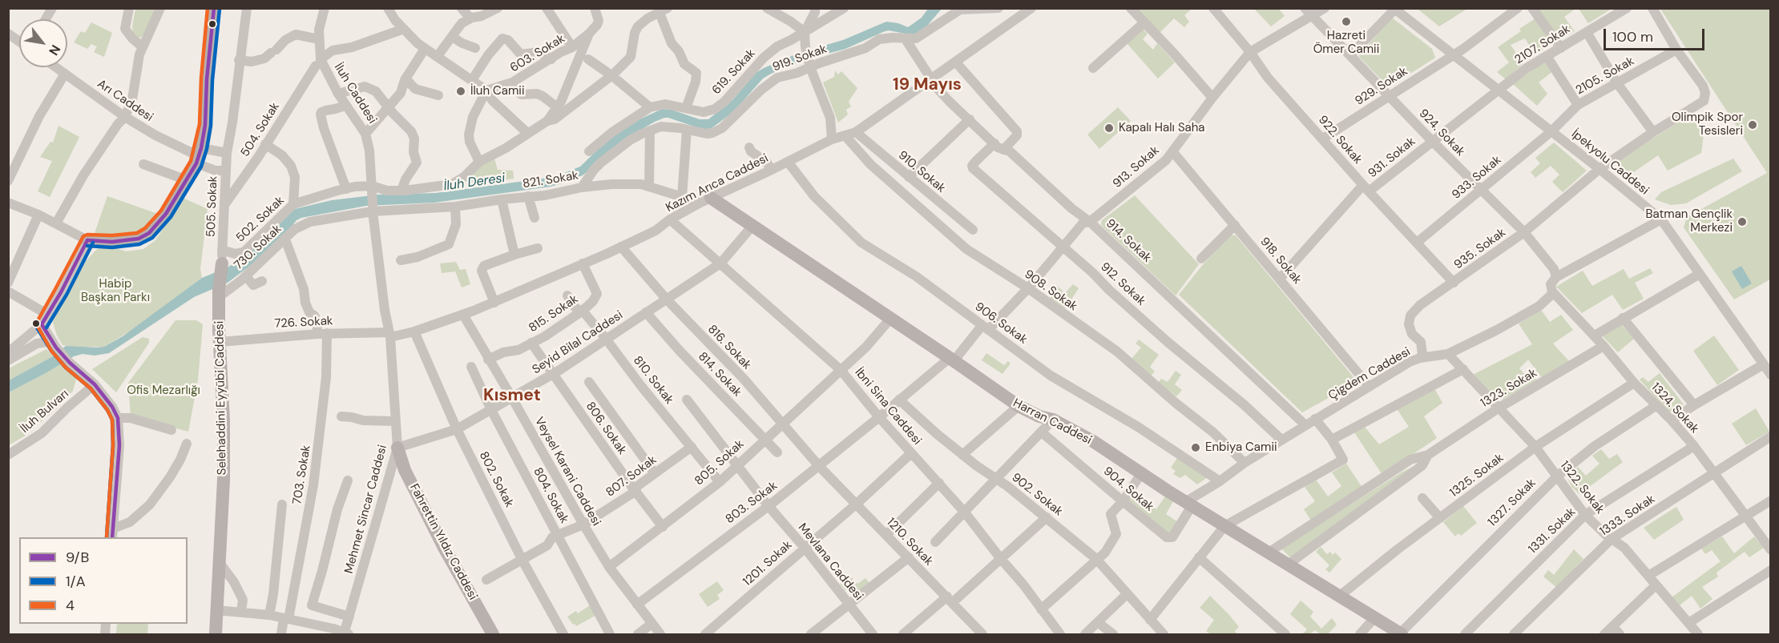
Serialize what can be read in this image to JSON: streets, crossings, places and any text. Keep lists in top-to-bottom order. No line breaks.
{"streets":{"main road":["Selehaddini Eyyübi Caddesi","Harran Caddesi","Fahrettin Yıldız Caddesi"],"street":["2107. Sokak","603. Sokak","919. Sokak","619. Sokak","2105. Sokak","929. Sokak","İluh Caddesi","Arı Caddesi","504. Sokak","924. Sokak","922. Sokak","931. Sokak","İpekyolu Caddesi","913. Sokak","910. Sokak","933. Sokak","821. Sokak","Kazım Arıca Caddesi","505. Sokak","502. Sokak","914. Sokak","730. Sokak","935. Sokak","918. Sokak","912. Sokak","908. Sokak","815. Sokak","726. Sokak","906. Sokak","Seyid Bilal Caddesi","816. Sokak","Çigdem Caddesi","814. Sokak","810. Sokak","1323. Sokak","İbni Sina Caddesi","1324. Sokak","İluh Bulvarı","806. Sokak","805. Sokak","Veysel Karani Caddesi","703. Sokak","1325. Sokak","807. Sokak","802. Sokak","1322. Sokak","904. Sokak","902. Sokak","804. Sokak","803. Sokak","1327. Sokak","Mehmet Sincar Caddesi","1333. Sokak","1331. Sokak","1210. Sokak","Mevlana Caddesi","1201. Sokak"]},"crossings":[["2107. Sokak","931. Sokak"],["2107. Sokak","İpekyolu Caddesi"],["919. Sokak","821. Sokak"],["919. Sokak","914. Sokak"],["2105. Sokak","İpekyolu Caddesi"],["2105. Sokak","933. Sokak"],["2105. Sokak","935. Sokak"],["929. Sokak","924. Sokak"],["929. Sokak","922. Sokak"],["929. Sokak","İpekyolu Caddesi"],["İluh Caddesi","504. Sokak"],["İluh Caddesi","821. Sokak"],["İluh Caddesi","502. Sokak"],["İluh Caddesi","730. Sokak"],["504. Sokak","505. Sokak"],["924. Sokak","931. Sokak"],["924. Sokak","913. Sokak"],["924. Sokak","933. Sokak"],["924. Sokak","935. Sokak"],["924. Sokak","Çigdem Caddesi"],["922. Sokak","931. Sokak"],["922. Sokak","913. Sokak"],["922. Sokak","933. Sokak"],["922. Sokak","935. Sokak"],["931. Sokak","İpekyolu Caddesi"],["931. Sokak","918. Sokak"],["İpekyolu Caddesi","933. Sokak"],["İpekyolu Caddesi","935. Sokak"],["913. Sokak","914. Sokak"],["913. Sokak","918. Sokak"],["913. Sokak","912. Sokak"],["913. Sokak","908. Sokak"],["913. Sokak","906. Sokak"],["913. Sokak","Harran Caddesi"],["913. Sokak","902. Sokak"],["913. Sokak","803. Sokak"],["910. Sokak","Kazım Arıca Caddesi"],["821. Sokak","Kazım Arıca Caddesi"],["821. Sokak","730. Sokak"],["821. Sokak","Harran Caddesi"],["Kazım Arıca Caddesi","914. Sokak"],["Kazım Arıca Caddesi","908. Sokak"],["Kazım Arıca Caddesi","815. Sokak"],["Kazım Arıca Caddesi","726. Sokak"],["Kazım Arıca Caddesi","906. Sokak"],["Kazım Arıca Caddesi","816. Sokak"],["Kazım Arıca Caddesi","İbni Sina Caddesi"],["Kazım Arıca Caddesi","Harran Caddesi"],["Kazım Arıca Caddesi","Veysel Karani Caddesi"],["Kazım Arıca Caddesi","802. Sokak"],["Kazım Arıca Caddesi","Mehmet Sincar Caddesi"],["505. Sokak","502. Sokak"],["505. Sokak","Selehaddini Eyyübi Caddesi"],["914. Sokak","912. Sokak"],["914. Sokak","Çigdem Caddesi"],["730. Sokak","Selehaddini Eyyübi Caddesi"],["730. Sokak","703. Sokak"],["935. Sokak","Çigdem Caddesi"],["918. Sokak","Çigdem Caddesi"],["912. Sokak","Çigdem Caddesi"],["908. Sokak","Çigdem Caddesi"],["815. Sokak","810. Sokak"],["815. Sokak","806. Sokak"],["815. Sokak","Veysel Karani Caddesi"],["726. Sokak","Selehaddini Eyyübi Caddesi"],["726. Sokak","703. Sokak"],["726. Sokak","Mehmet Sincar Caddesi"],["906. Sokak","Çigdem Caddesi"],["Seyid Bilal Caddesi","816. Sokak"],["Seyid Bilal Caddesi","814. Sokak"],["Seyid Bilal Caddesi","810. Sokak"],["Seyid Bilal Caddesi","İbni Sina Caddesi"],["Seyid Bilal Caddesi","Harran Caddesi"],["Seyid Bilal Caddesi","806. Sokak"],["Seyid Bilal Caddesi","Veysel Karani Caddesi"],["Seyid Bilal Caddesi","802. Sokak"],["Seyid Bilal Caddesi","804. Sokak"],["Seyid Bilal Caddesi","Mehmet Sincar Caddesi"],["Seyid Bilal Caddesi","Fahrettin Yıldız Caddesi"],["816. Sokak","805. Sokak"],["816. Sokak","803. Sokak"],["816. Sokak","1210. Sokak"],["Çigdem Caddesi","1324. Sokak"],["Çigdem Caddesi","Harran Caddesi"],["Çigdem Caddesi","1322. Sokak"],["Çigdem Caddesi","904. Sokak"],["814. Sokak","805. Sokak"],["810. Sokak","805. Sokak"],["810. Sokak","807. Sokak"],["1323. Sokak","1324. Sokak"],["1323. Sokak","Harran Caddesi"],["1323. Sokak","1322. Sokak"],["İbni Sina Caddesi","805. Sokak"],["İbni Sina Caddesi","803. Sokak"],["İbni Sina Caddesi","1201. Sokak"],["1324. Sokak","1325. Sokak"],["1324. Sokak","1327. Sokak"],["1324. Sokak","1333. Sokak"],["1324. Sokak","1331. Sokak"],["Harran Caddesi","805. Sokak"],["Harran Caddesi","1325. Sokak"],["Harran Caddesi","904. Sokak"],["Harran Caddesi","1327. Sokak"],["806. Sokak","805. Sokak"],["806. Sokak","807. Sokak"],["805. Sokak","Veysel Karani Caddesi"],["805. Sokak","Mevlana Caddesi"],["Veysel Karani Caddesi","807. Sokak"],["Veysel Karani Caddesi","803. Sokak"],["1325. Sokak","1322. Sokak"],["807. Sokak","802. Sokak"],["807. Sokak","804. Sokak"],["1322. Sokak","1327. Sokak"],["1322. Sokak","1333. Sokak"],["1322. Sokak","1331. Sokak"],["902. Sokak","803. Sokak"],["803. Sokak","1210. Sokak"],["803. Sokak","Mevlana Caddesi"],["Mehmet Sincar Caddesi","Fahrettin Yıldız Caddesi"],["1210. Sokak","1201. Sokak"],["Mevlana Caddesi","1201. Sokak"]],"districts":["19 Mayıs","Kısmet"],"water":["İluh Deresi"],"parks":["Habip Başkan Parkı","Ofis Mezarlığı"],"places":["Hazreti Ömer Camii","İluh Camii","Olimpik Spor Tesisleri","Kapalı Halı Saha","Batman Gençlik Merkezi","Enbiya Camii"],"lines":["transit line 9/B","transit line 4","transit line 1/A"],"legend":["9/B","1/A","4"],"scale_bar":"100 m","north":"bottom right"}
